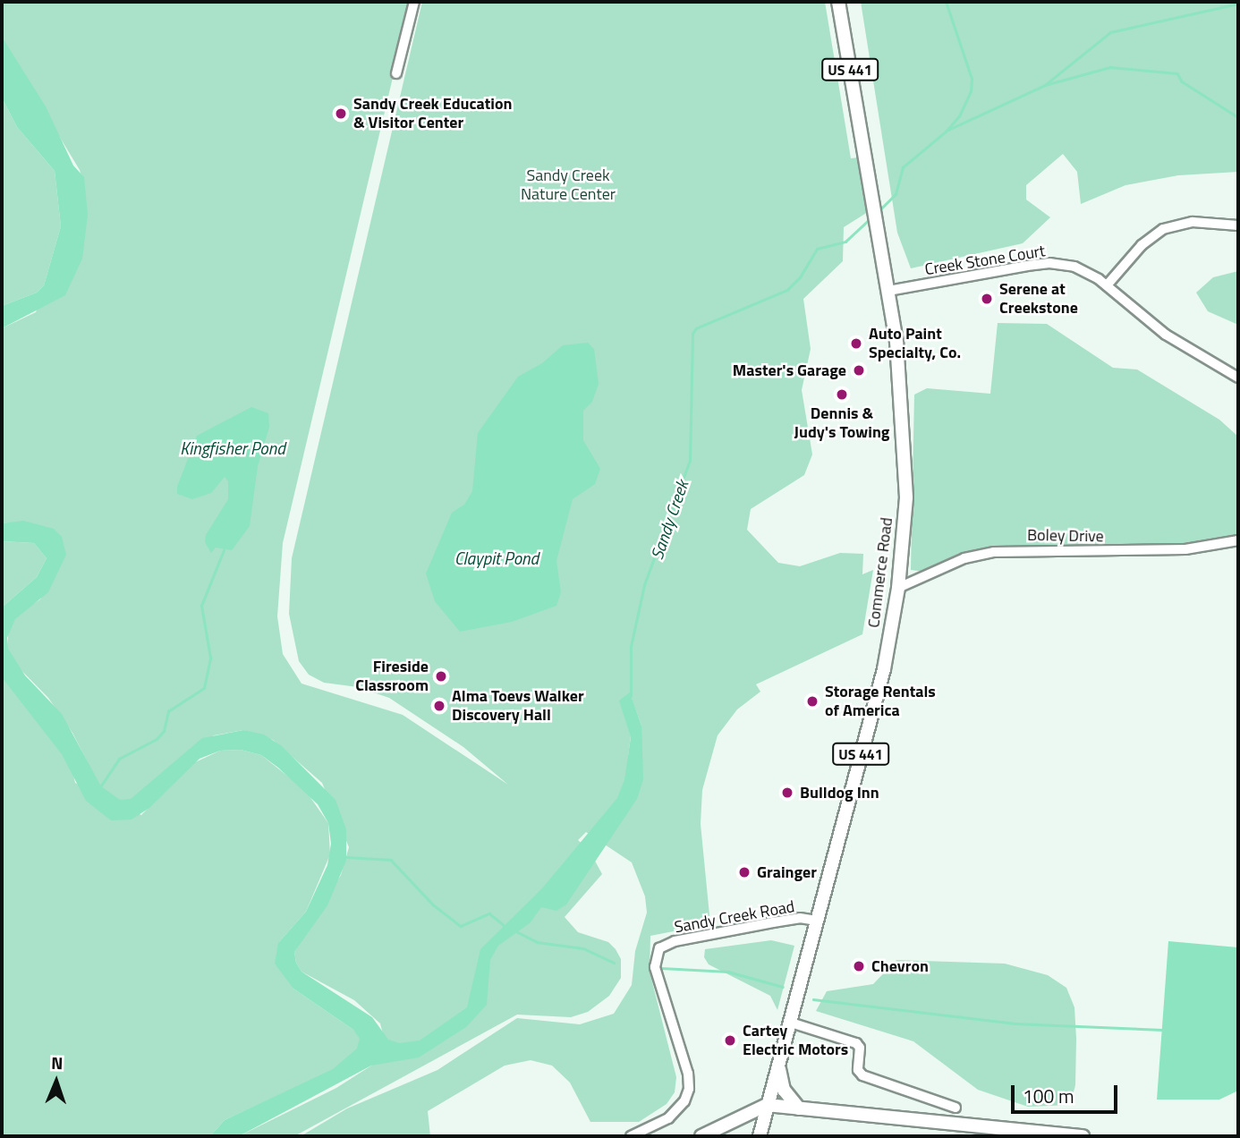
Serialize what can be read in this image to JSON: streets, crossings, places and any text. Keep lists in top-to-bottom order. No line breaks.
{"streets":{"highway":["US 441","Commerce Road"],"street":["Creek Stone Court","Boley Drive","Sandy Creek Road"]},"crossings":[["Creek Stone Court","Commerce Road"],["Boley Drive","Commerce Road"],["Commerce Road","Sandy Creek Road"]],"water":["Kingfisher Pond","Sandy Creek","Claypit Pond"],"parks":["Sandy Creek Nature Center"],"places":["Sandy Creek Education & Visitor Center","Serene at Creekstone","Auto Paint Specialty, Co.","Master's Garage","Dennis & Judy's Towing","Fireside Classroom","Storage Rentals of America","Alma Toevs Walker Discovery Hall","Bulldog Inn","Grainger","Chevron","Cartey Electric Motors"],"scale_bar":"100 m","north":"top"}
